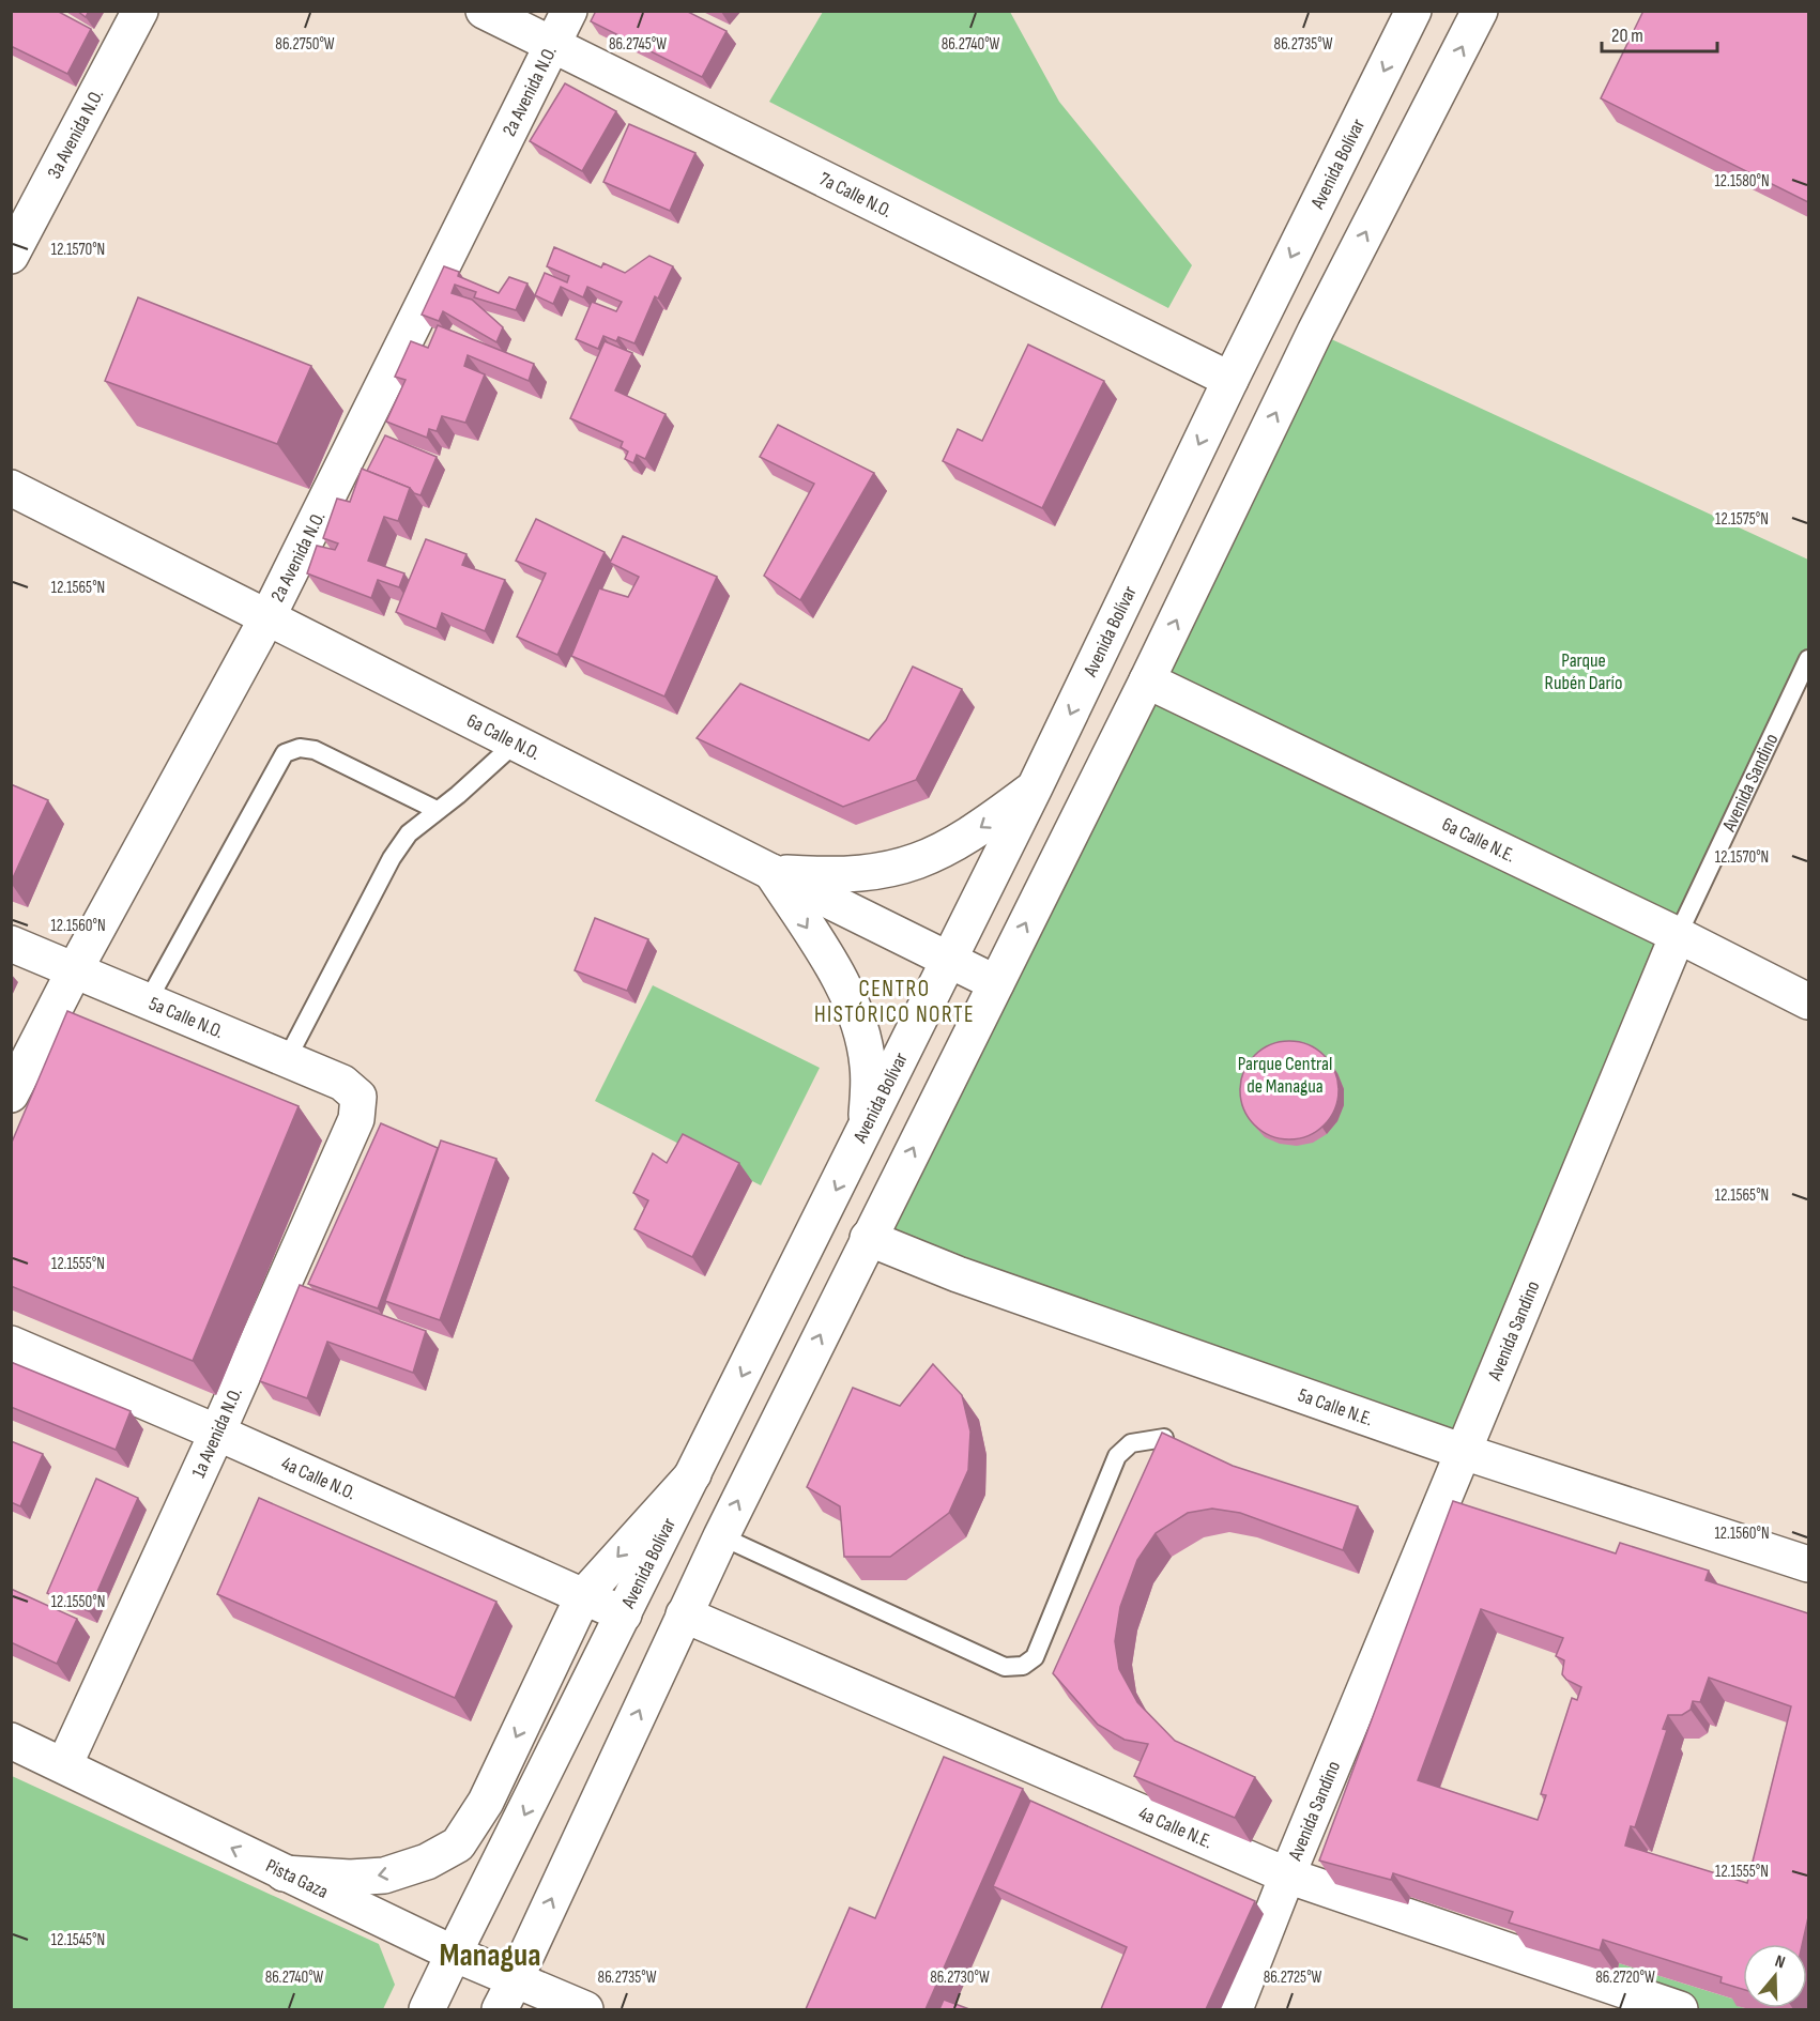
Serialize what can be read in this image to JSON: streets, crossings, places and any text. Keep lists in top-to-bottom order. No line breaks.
{"streets":{"main road":["2a Avenida N.O.","3a Avenida N.O.","Avenida Bolívar","7a Calle N.O.","6a Calle N.O.","Avenida Sandino","6a Calle N.E.","5a Calle N.O.","5a Calle N.E.","1a Avenida N.O.","4a Calle N.O.","4a Calle N.E.","Pista Gaza"]},"crossings":[["2a Avenida N.O.","7a Calle N.O."],["2a Avenida N.O.","6a Calle N.O."],["2a Avenida N.O.","5a Calle N.O."],["Avenida Bolívar","7a Calle N.O."],["Avenida Bolívar","6a Calle N.O."],["Avenida Bolívar","4a Calle N.O."],["Avenida Bolívar","Pista Gaza"],["Avenida Sandino","6a Calle N.E."],["Avenida Sandino","5a Calle N.E."],["Avenida Sandino","4a Calle N.E."],["5a Calle N.O.","1a Avenida N.O."],["1a Avenida N.O.","4a Calle N.O."],["1a Avenida N.O.","Pista Gaza"]],"one_way":["Pista Gaza"],"districts":["CENTRO HISTÓRICO NORTE","Managua"],"parks":["Parque Rubén Darío","Parque Central de Managua"],"scale_bar":"20 m","north":"top","coordinates":["86.2750°W","86.2745°W","86.2740°W","86.2735°W","12.1580°N","12.1570°N","12.1575°N","12.1565°N","12.1560°N","12.1555°N","12.1550°N","12.1545°N","86.2730°W","86.2725°W","86.2720°W"]}
